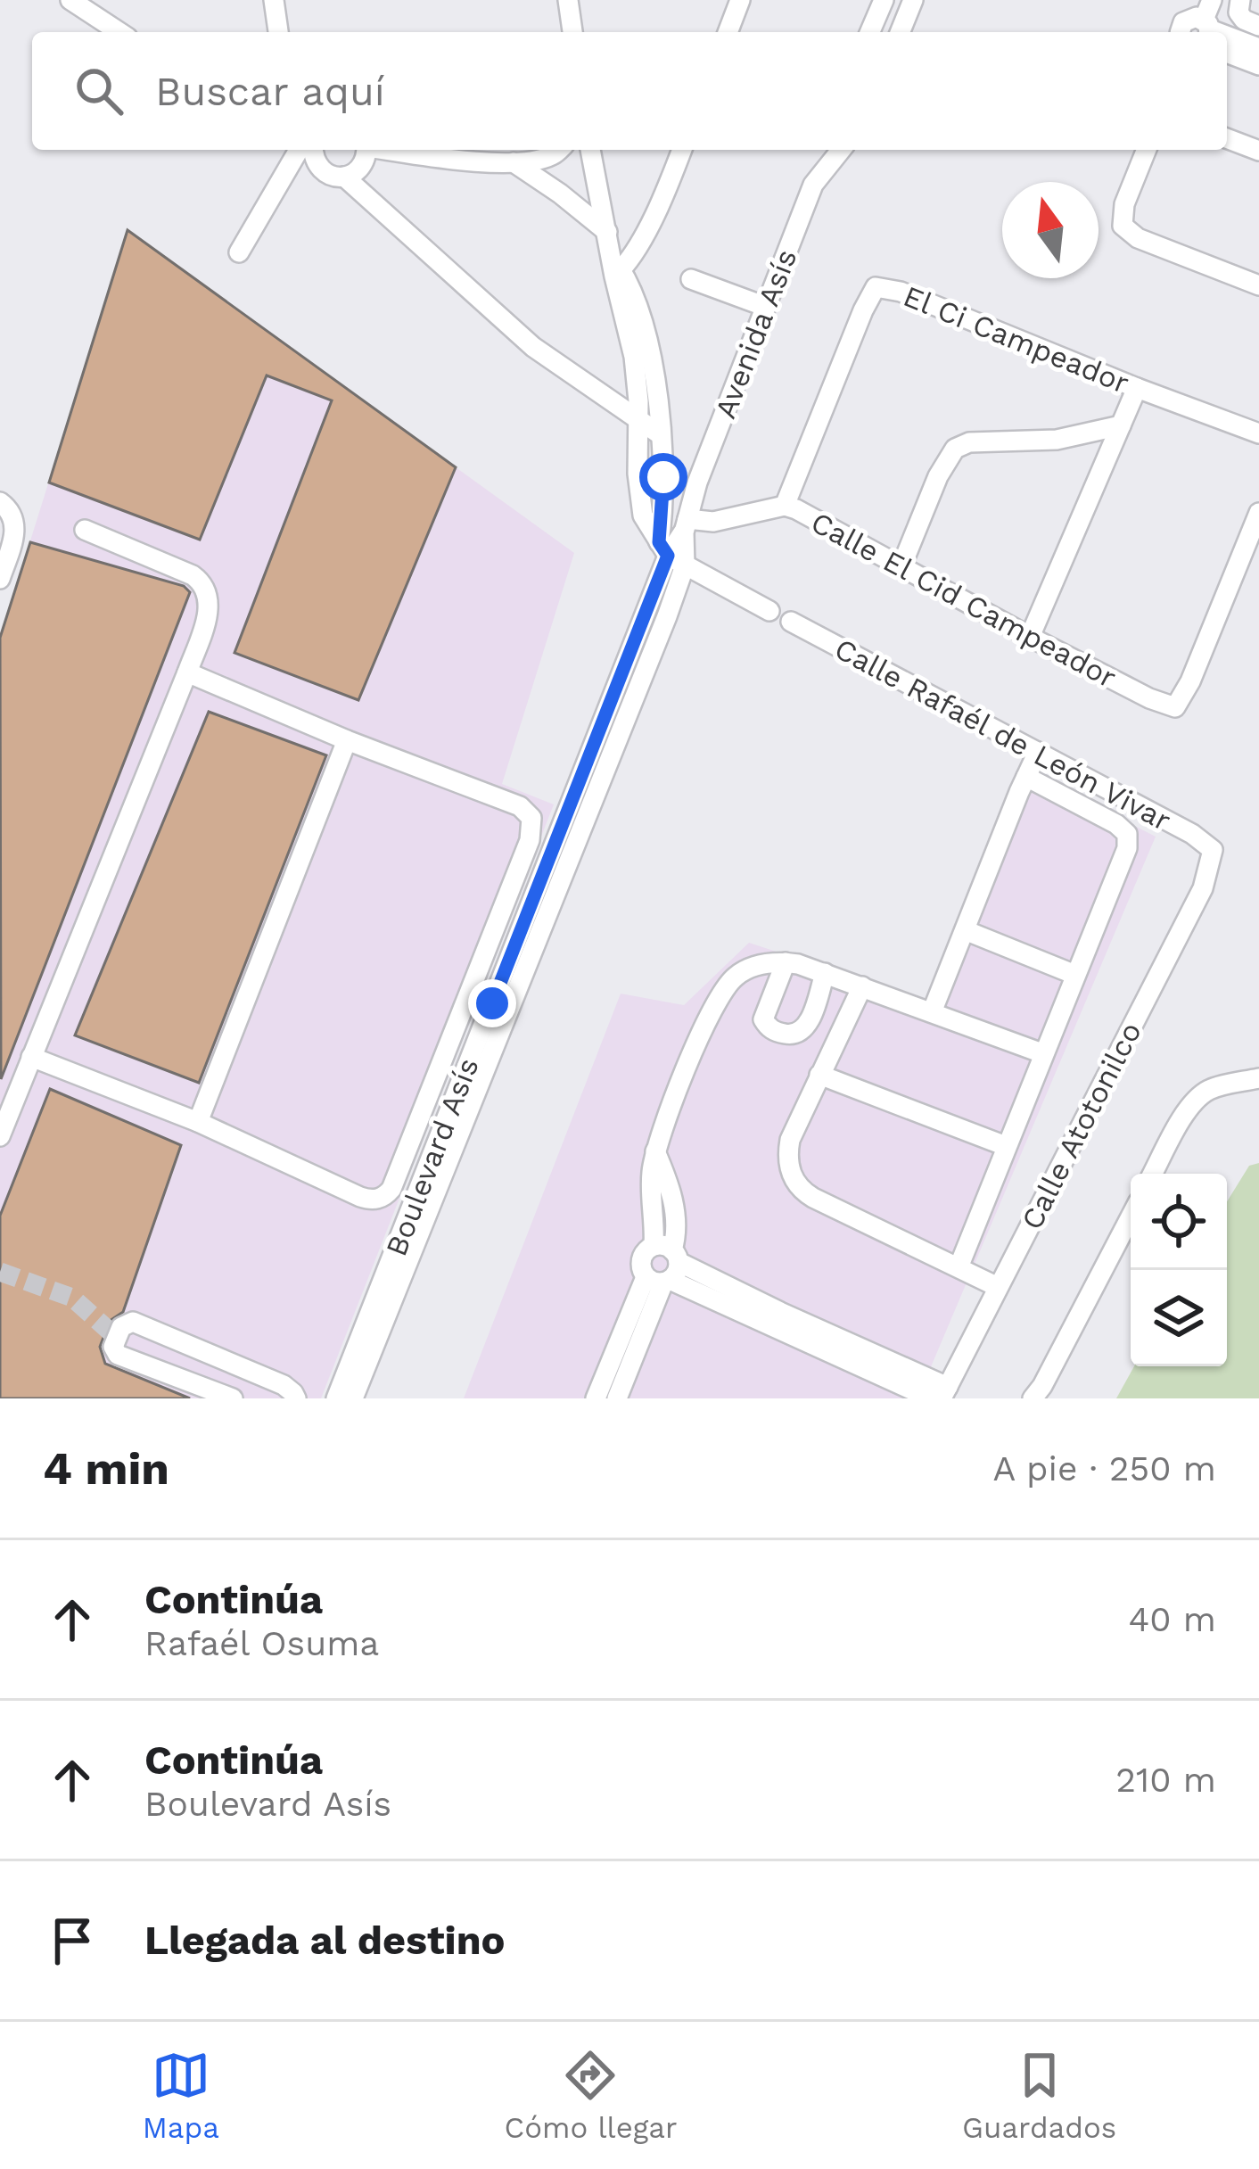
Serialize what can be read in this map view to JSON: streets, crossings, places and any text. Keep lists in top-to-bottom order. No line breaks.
{"streets":{"street":["Avenida Asís","El Ci Campeador","Calle El Cid Campeador","Calle Rafaél de León Vivar","Calle Atotonilco","Boulevard Asís"]},"crossings":[["Avenida Asís","Calle El Cid Campeador"],["Avenida Asís","Boulevard Asís"],["El Ci Campeador","Calle El Cid Campeador"],["Calle Rafaél de León Vivar","Calle Atotonilco"]],"north":"top","page":{"search":"Buscar aquí","heading":["4 min","A pie · 250 m"],"list":[["Continúa","Rafaél Osuma","40 m"],["Continúa","Boulevard Asís","210 m"],"Llegada al destino"],"nav":["Mapa","Cómo llegar","Guardados"]}}
